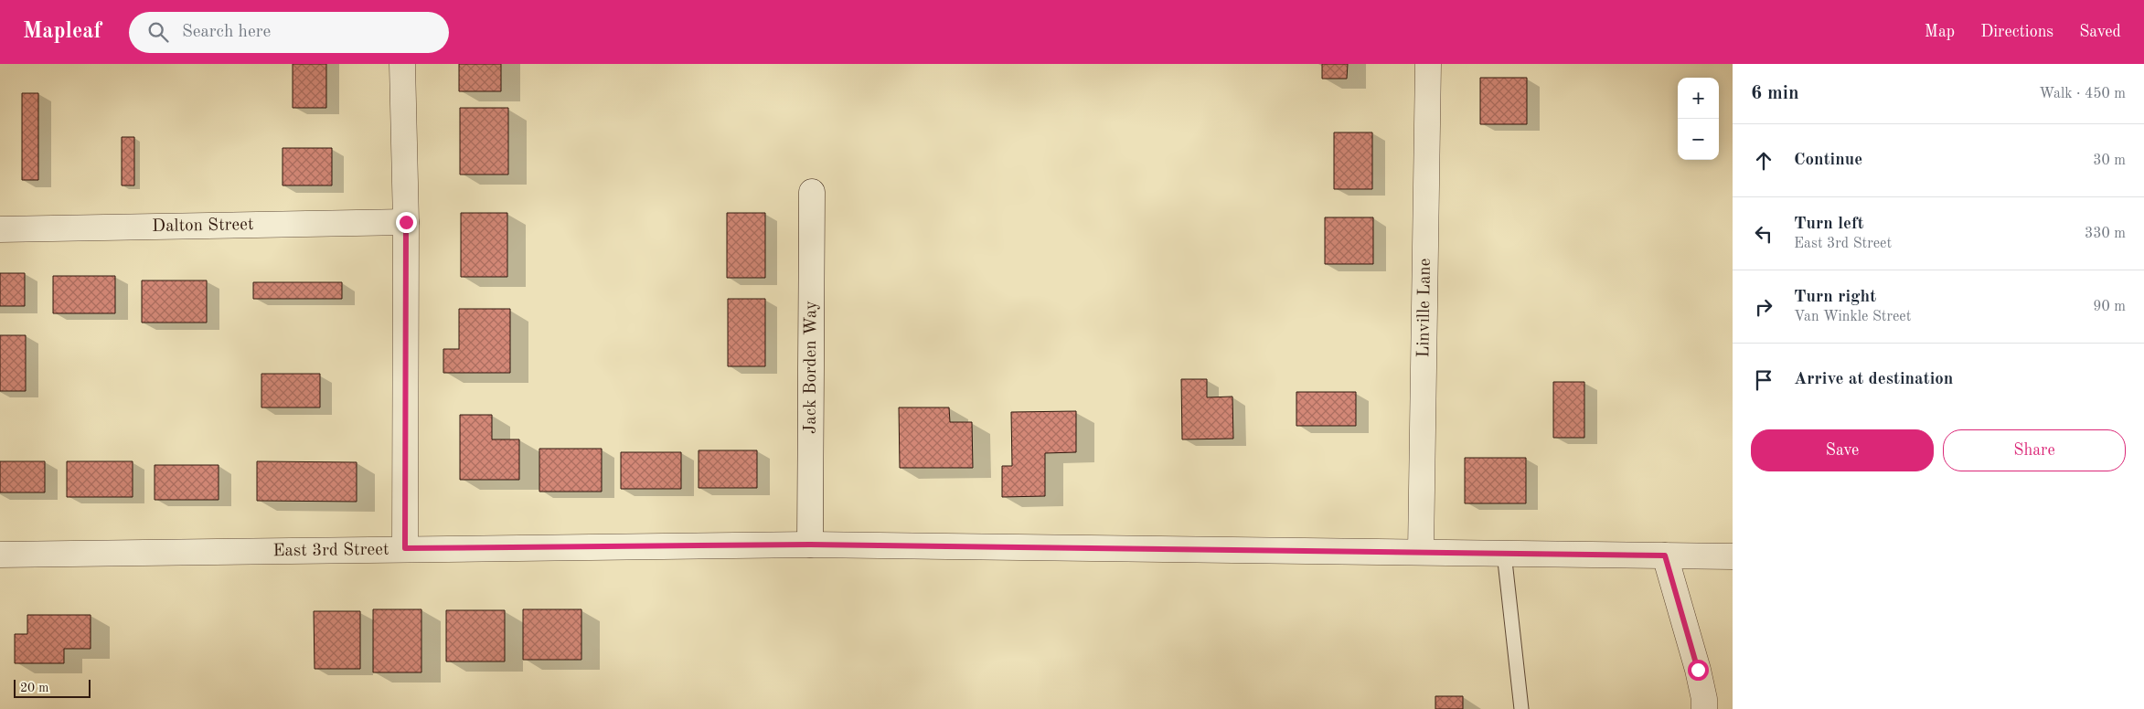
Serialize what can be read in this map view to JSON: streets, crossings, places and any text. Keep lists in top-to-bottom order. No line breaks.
{"streets":{"street":["Dalton Street","Linville Lane","Jack Borden Way","East 3rd Street"]},"crossings":[["Linville Lane","East 3rd Street"],["Jack Borden Way","East 3rd Street"]],"scale_bar":"20 m","page":{"header":"Mapleaf","search":"Search here","nav":["Map","Directions","Saved"],"heading":["6 min","Walk · 450 m"],"map_buttons":["+","−"],"list":[["Continue","30 m"],["Turn left","East 3rd Street","330 m"],["Turn right","Van Winkle Street","90 m"],"Arrive at destination"],"buttons":["Save","Share"],"scale":"20 m"}}
